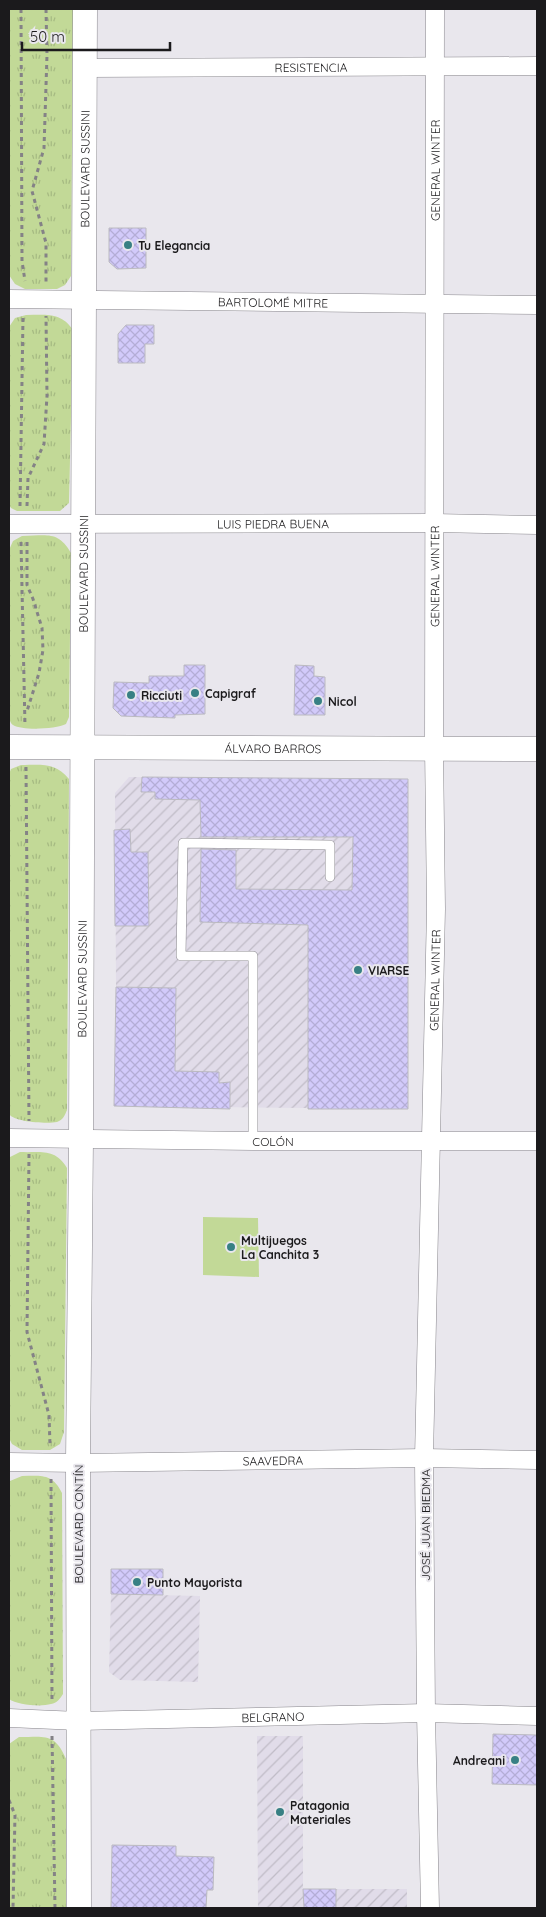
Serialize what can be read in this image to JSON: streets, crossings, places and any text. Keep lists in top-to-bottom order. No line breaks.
{"streets":{"main road":["BOULEVARD SUSSINI","ÁLVARO BARROS","BOULEVARD CONTÍN"],"street":["RESISTENCIA","GENERAL WINTER","BARTOLOMÉ MITRE","LUIS PIEDRA BUENA","COLÓN","SAAVEDRA","JOSÉ JUAN BIEDMA","BELGRANO"]},"crossings":[["RESISTENCIA","BOULEVARD SUSSINI"],["RESISTENCIA","GENERAL WINTER"],["BOULEVARD SUSSINI","BARTOLOMÉ MITRE"],["BOULEVARD SUSSINI","LUIS PIEDRA BUENA"],["BOULEVARD SUSSINI","ÁLVARO BARROS"],["BOULEVARD SUSSINI","COLÓN"],["BOULEVARD SUSSINI","BOULEVARD CONTÍN"],["GENERAL WINTER","BARTOLOMÉ MITRE"],["GENERAL WINTER","LUIS PIEDRA BUENA"],["GENERAL WINTER","ÁLVARO BARROS"],["GENERAL WINTER","COLÓN"],["GENERAL WINTER","JOSÉ JUAN BIEDMA"],["COLÓN","BOULEVARD CONTÍN"],["COLÓN","JOSÉ JUAN BIEDMA"],["SAAVEDRA","BOULEVARD CONTÍN"],["SAAVEDRA","JOSÉ JUAN BIEDMA"],["BOULEVARD CONTÍN","BELGRANO"],["JOSÉ JUAN BIEDMA","BELGRANO"]],"places":["Tu Elegancia","Capigraf","Ricciuti","Nicol","VIARSE","Multijuegos La Canchita 3","Punto Mayorista","Andreani","Patagonia Materiales"],"scale_bar":"50 m"}
